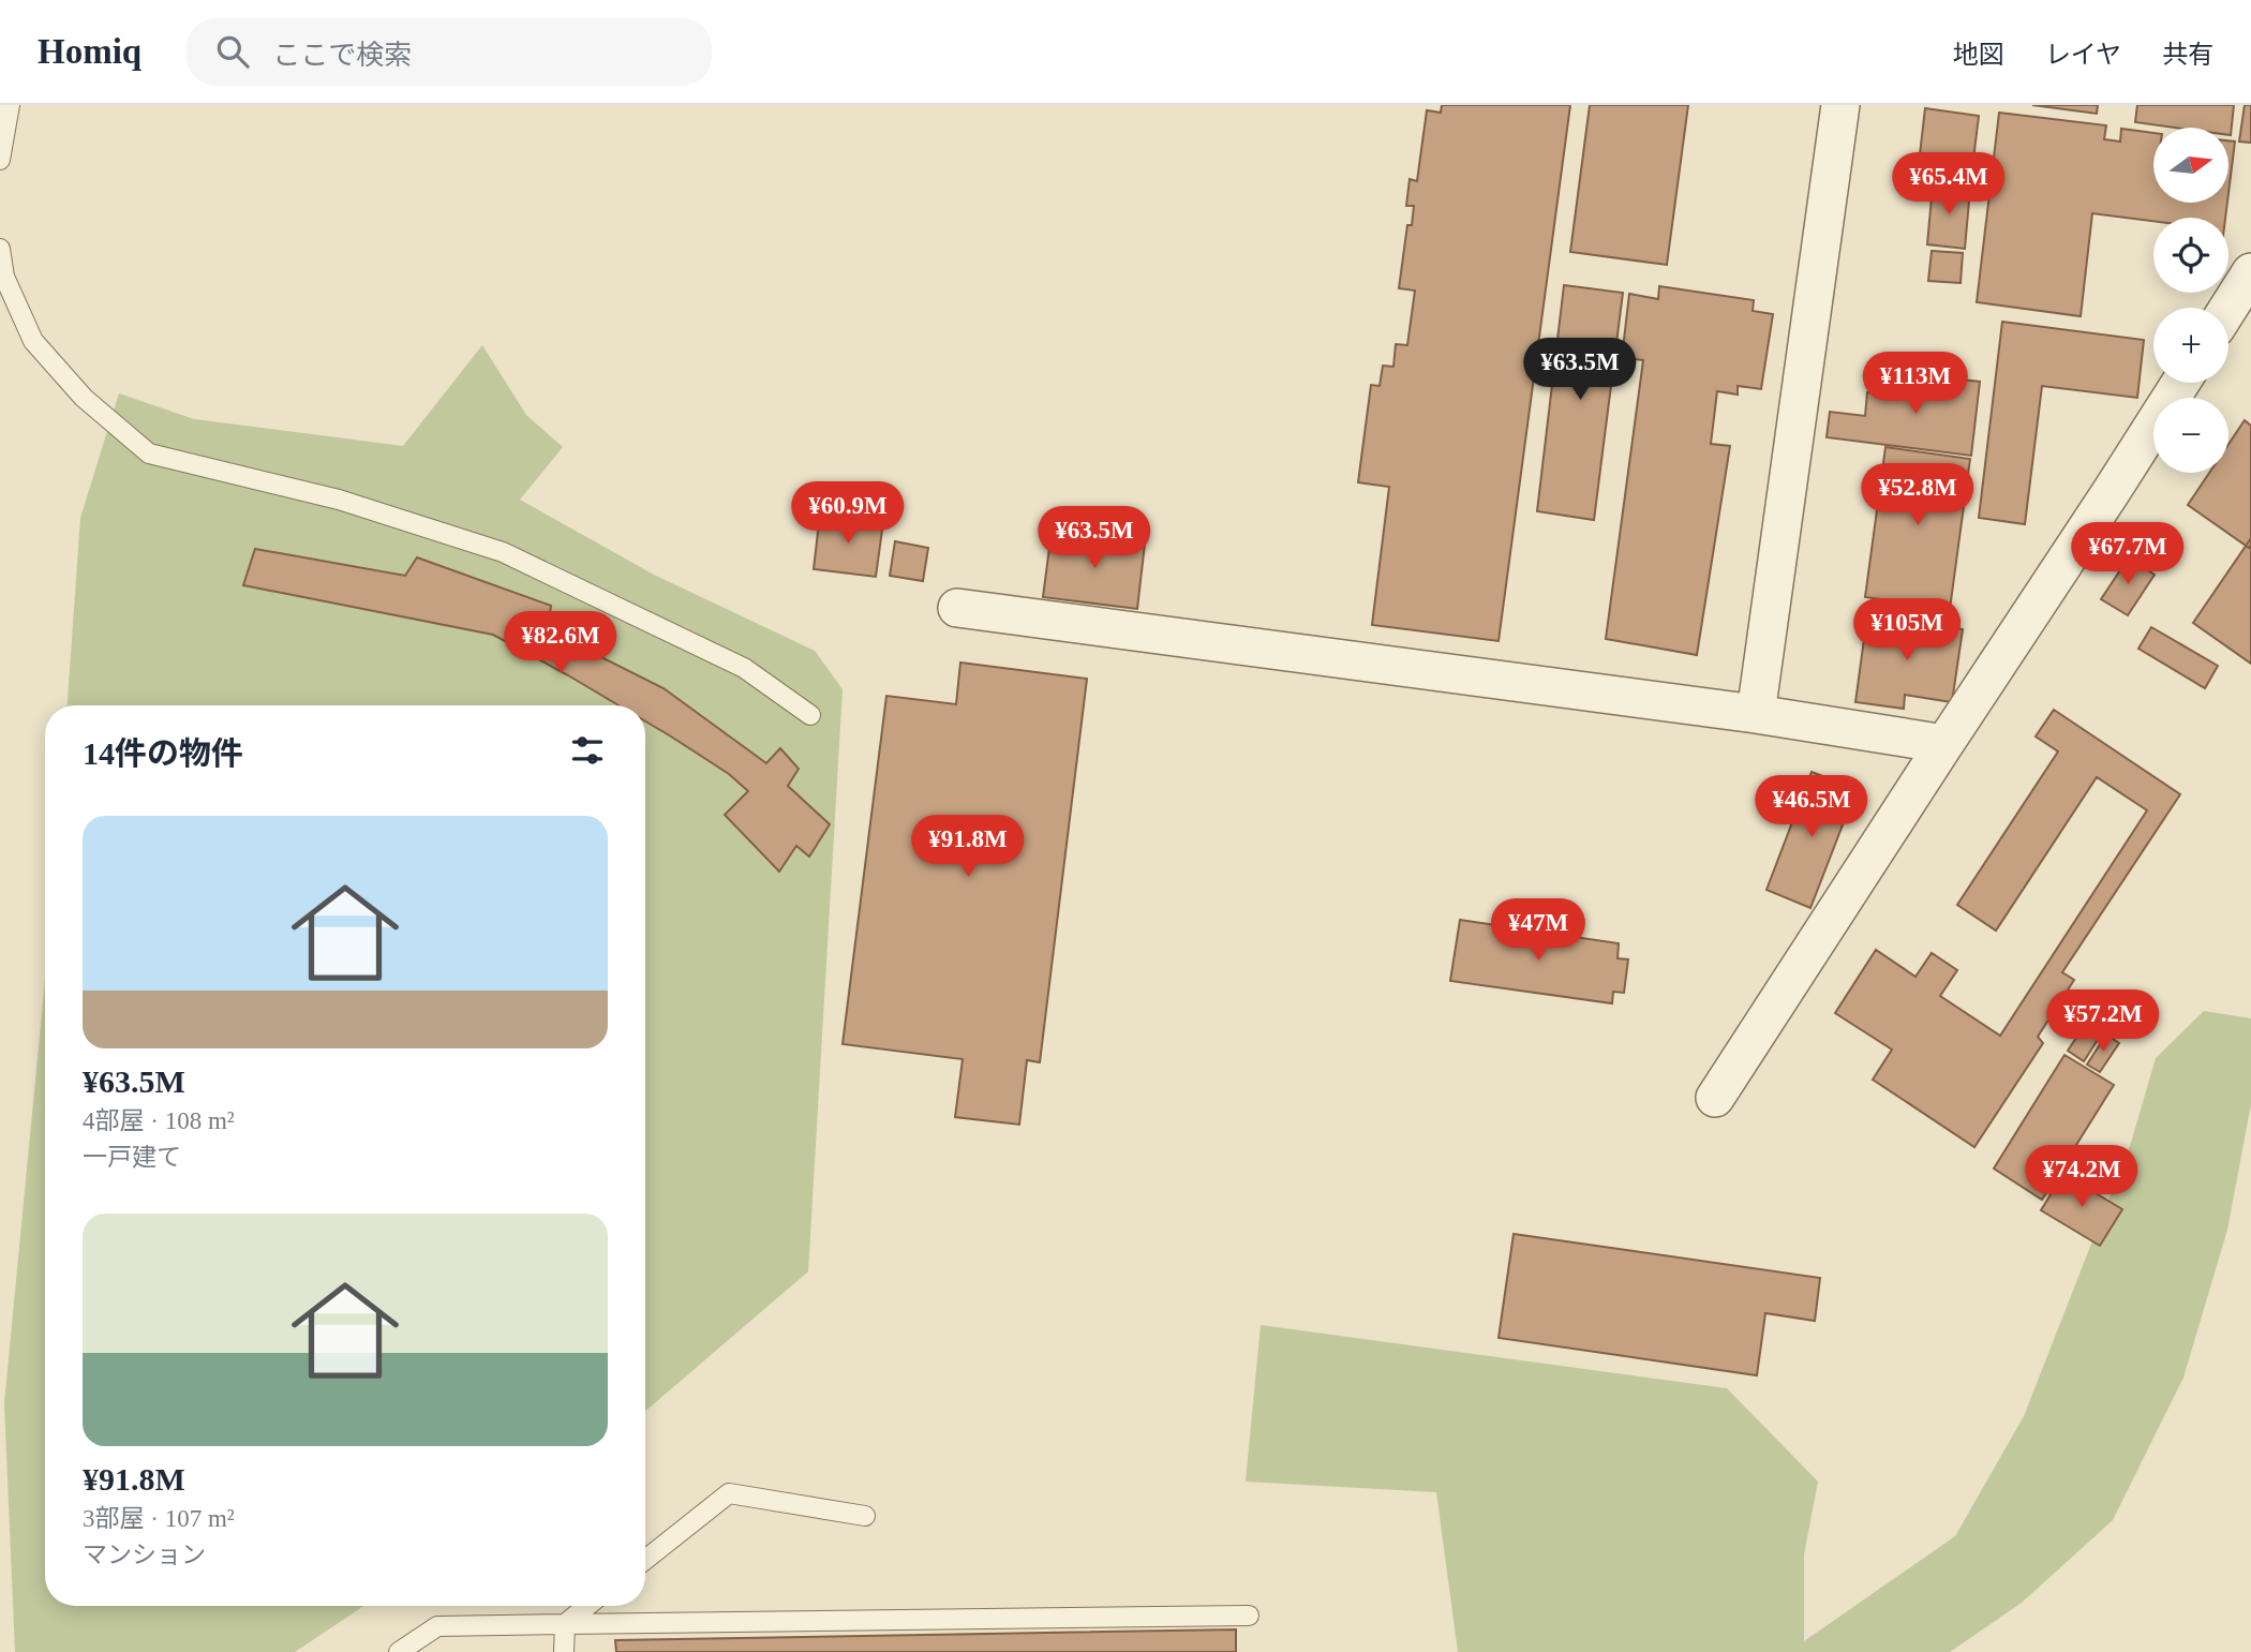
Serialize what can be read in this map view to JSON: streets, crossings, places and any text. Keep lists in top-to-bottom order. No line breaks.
{"north":"right","page":{"header":"Homiq","search":"ここで検索","nav":["地図","レイヤ","共有"],"map_buttons":["+","−"],"price":["¥65.4M","¥63.5M","¥113M","¥52.8M","¥60.9M","¥63.5M","¥67.7M","¥105M","¥82.6M","¥46.5M","¥91.8M","¥47M","¥57.2M","¥74.2M"],"heading":"14件の物件","list":[{"name":"¥63.5M","note":"4部屋 · 108 m² · 一戸建て"},{"name":"¥91.8M","note":"3部屋 · 107 m² · マンション"}]}}
